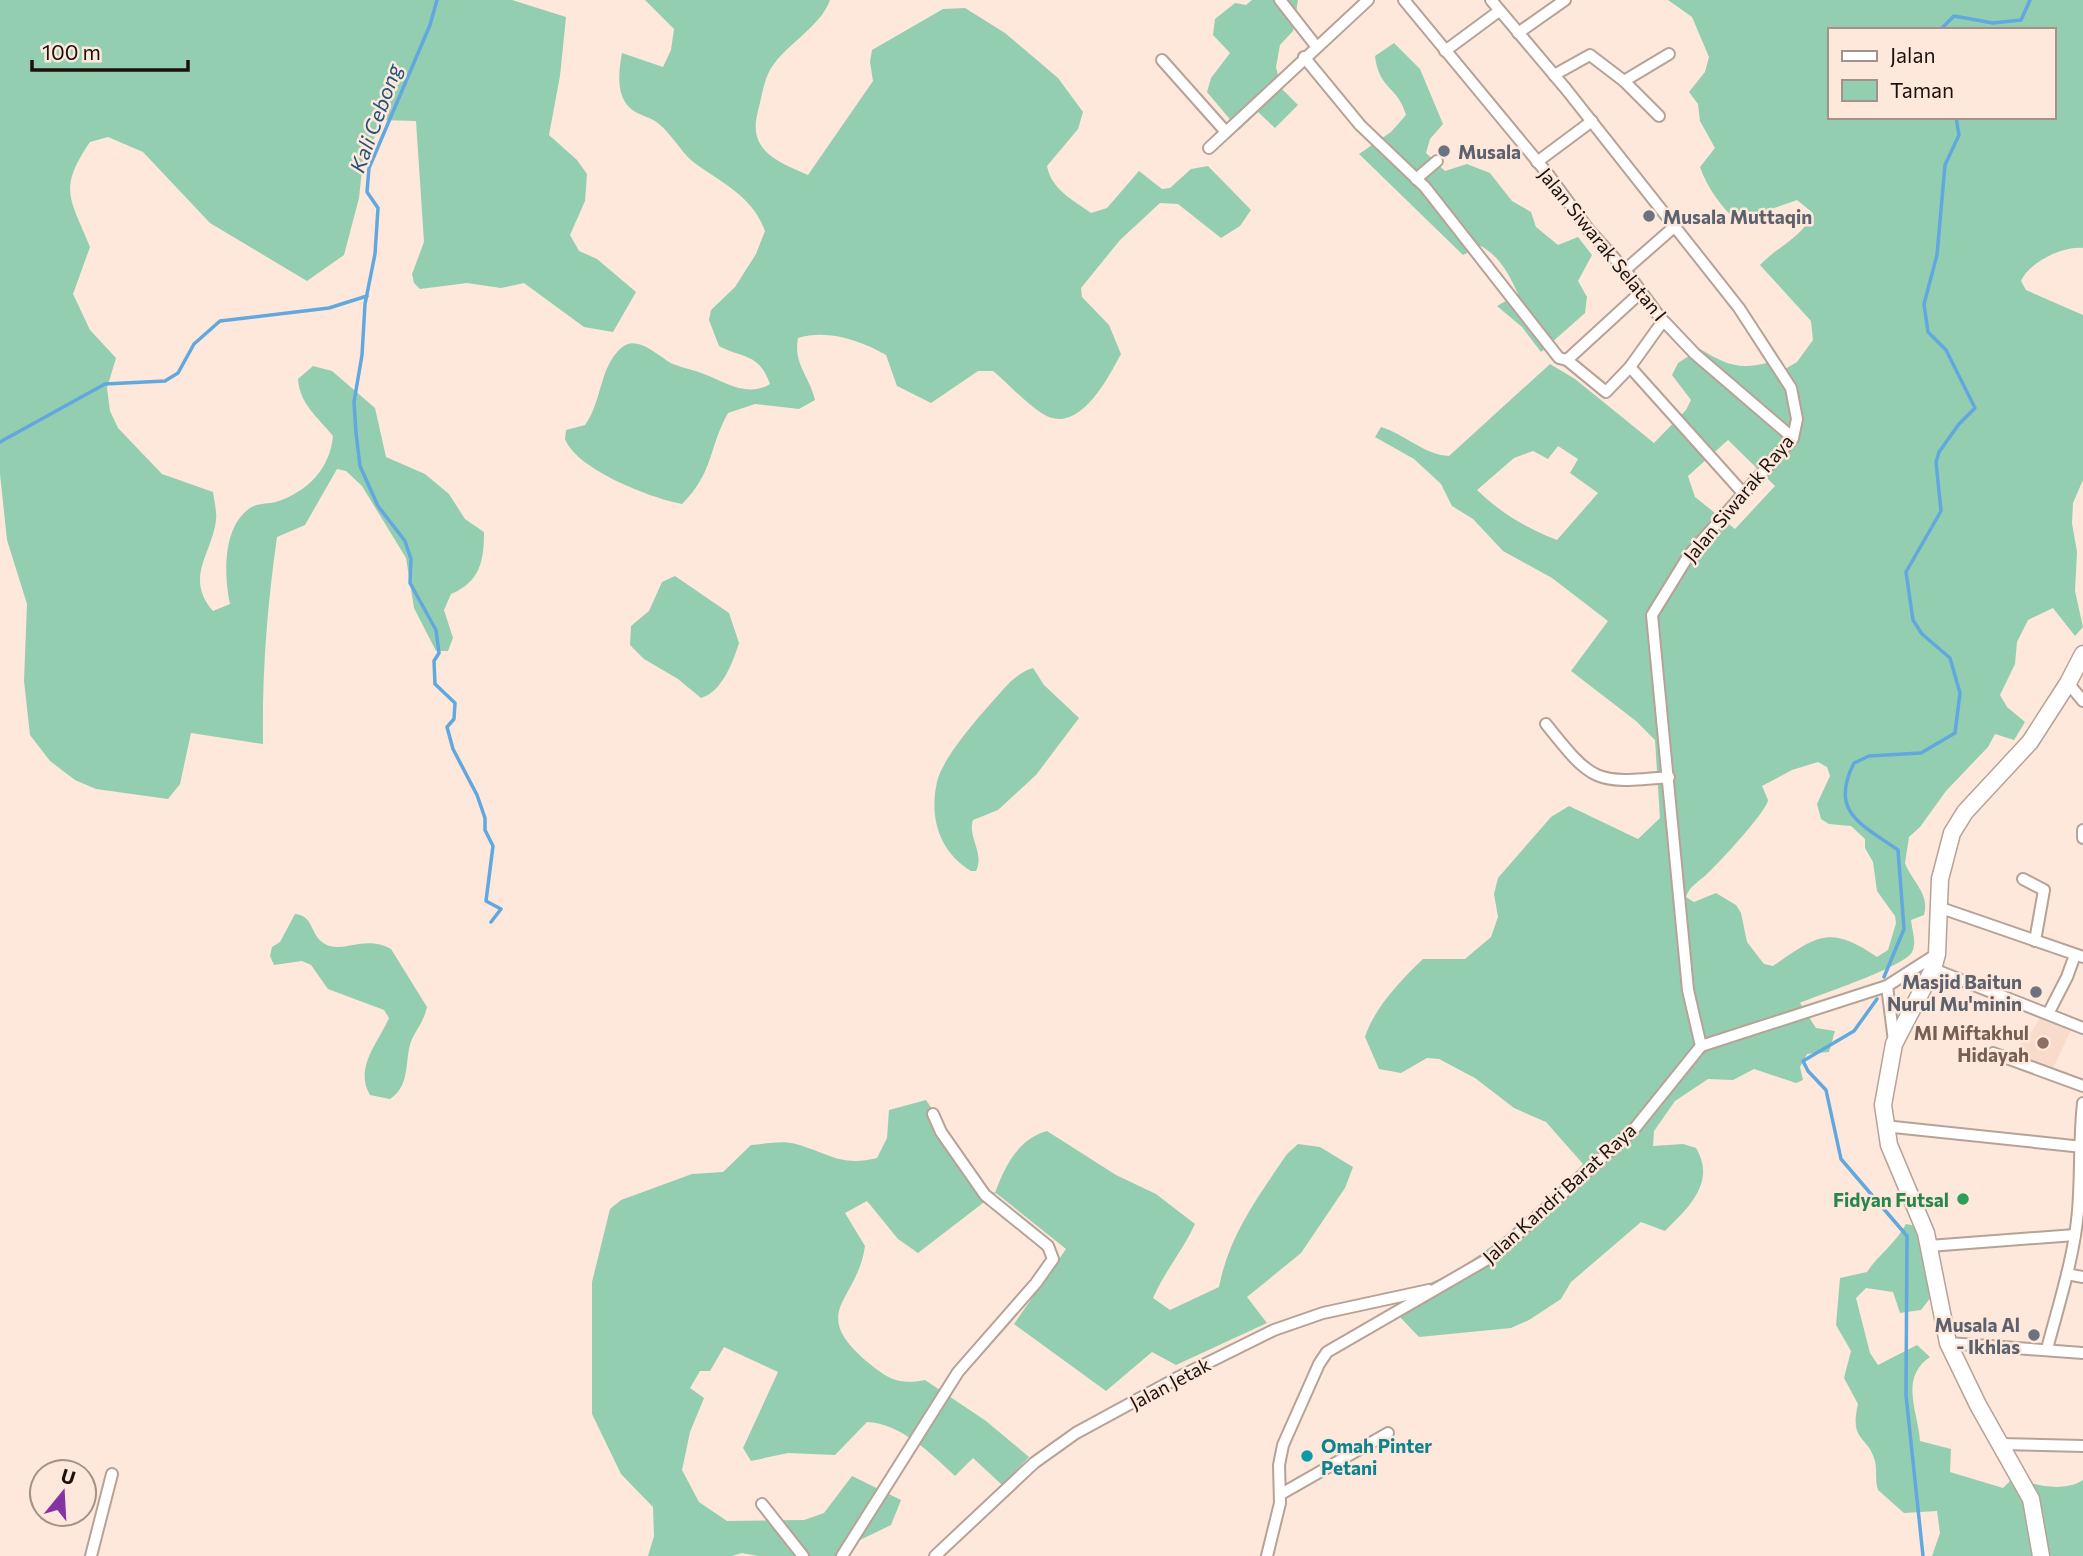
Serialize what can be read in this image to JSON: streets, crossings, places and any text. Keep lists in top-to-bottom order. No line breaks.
{"streets":{"street":["Jalan Siwarak Selatan I","Jalan Siwarak Raya","Jalan Kandri Barat Raya","Jalan Jetak"]},"crossings":[["Jalan Siwarak Selatan I","Jalan Siwarak Raya"],["Jalan Siwarak Raya","Jalan Kandri Barat Raya"],["Jalan Kandri Barat Raya","Jalan Jetak"]],"water":["Kali Cebong"],"places":["Musala","Musala Muttaqin","Masjid Baitun Nurul Mu'minin","MI Miftakhul Hidayah","Fidyan Futsal","Musala Al - Ikhlas","Omah Pinter Petani"],"legend":["Jalan","Taman"],"scale_bar":"100 m","north":"top"}
